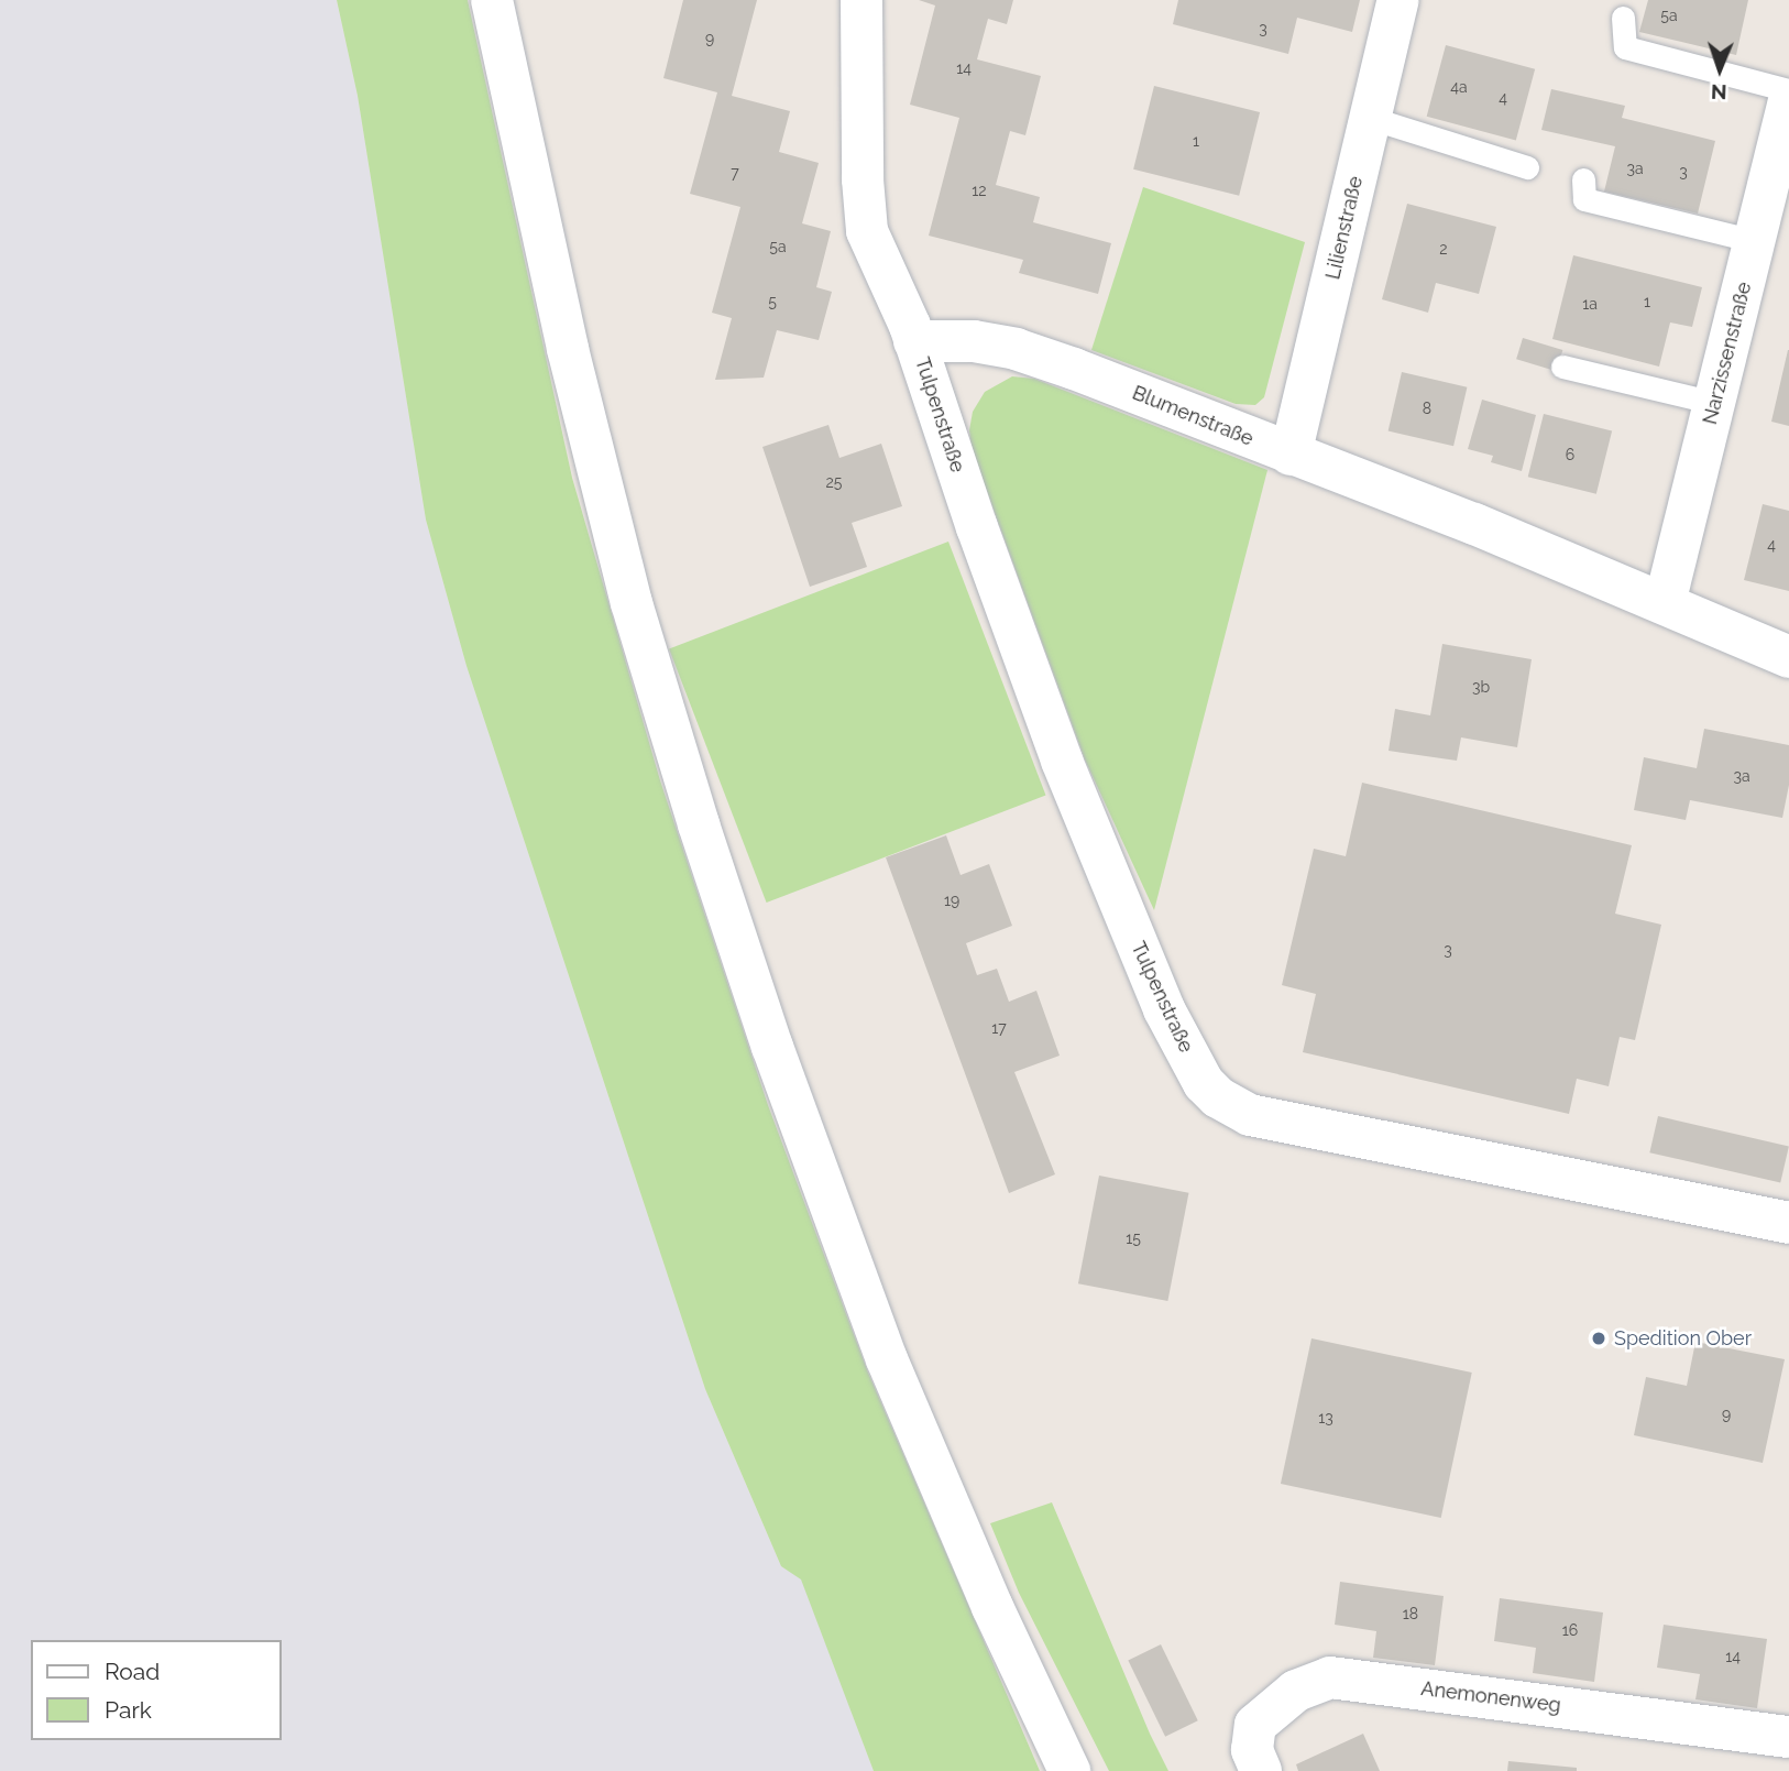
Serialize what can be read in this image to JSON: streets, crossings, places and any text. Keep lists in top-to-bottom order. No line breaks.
{"streets":{"street":["Lilienstraße","Narzissenstraße","Tulpenstraße","Blumenstraße","Anemonenweg"]},"crossings":[["Lilienstraße","Blumenstraße"],["Narzissenstraße","Blumenstraße"],["Tulpenstraße","Blumenstraße"]],"places":["Spedition Ober"],"house_numbers":["5a","3","9","14","4a","4","1","3a","3","7","12","5a","2","5","1","1a","8","6","25","4","3b","3a","19","3","17","15","9","13","18","16","14"],"legend":["Road","Park"],"north":"bottom"}
